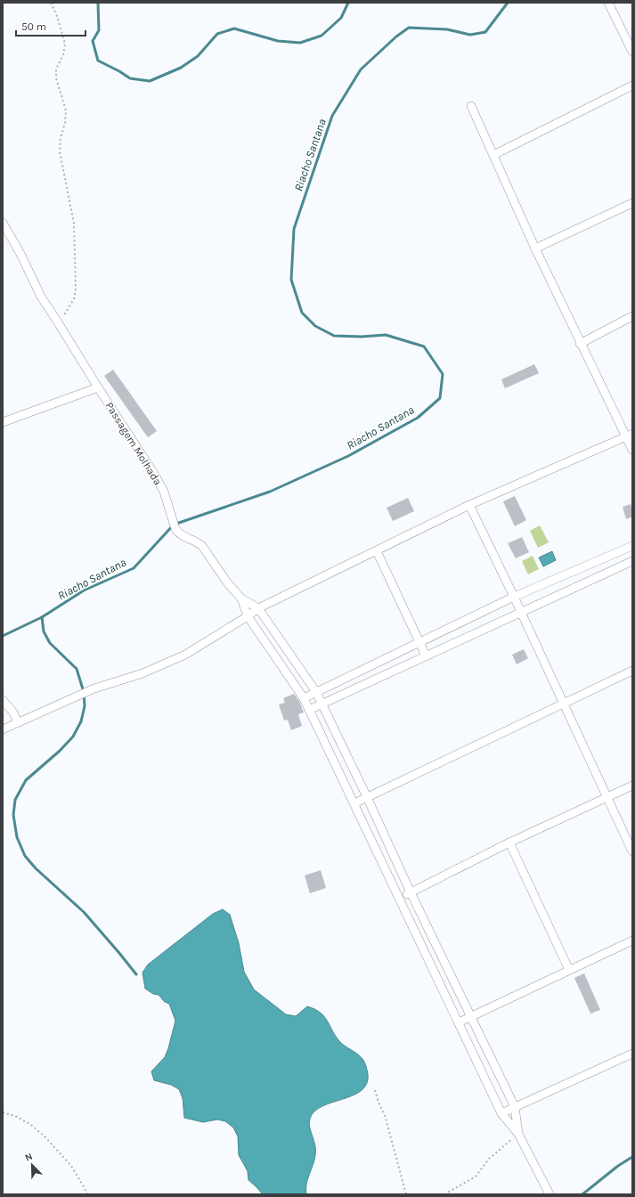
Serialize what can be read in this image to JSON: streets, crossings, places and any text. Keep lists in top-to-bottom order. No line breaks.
{"streets":{"street":["Passagem Molhada"]},"water":["Riacho Santana"],"scale_bar":"50 m","north":"top left"}
